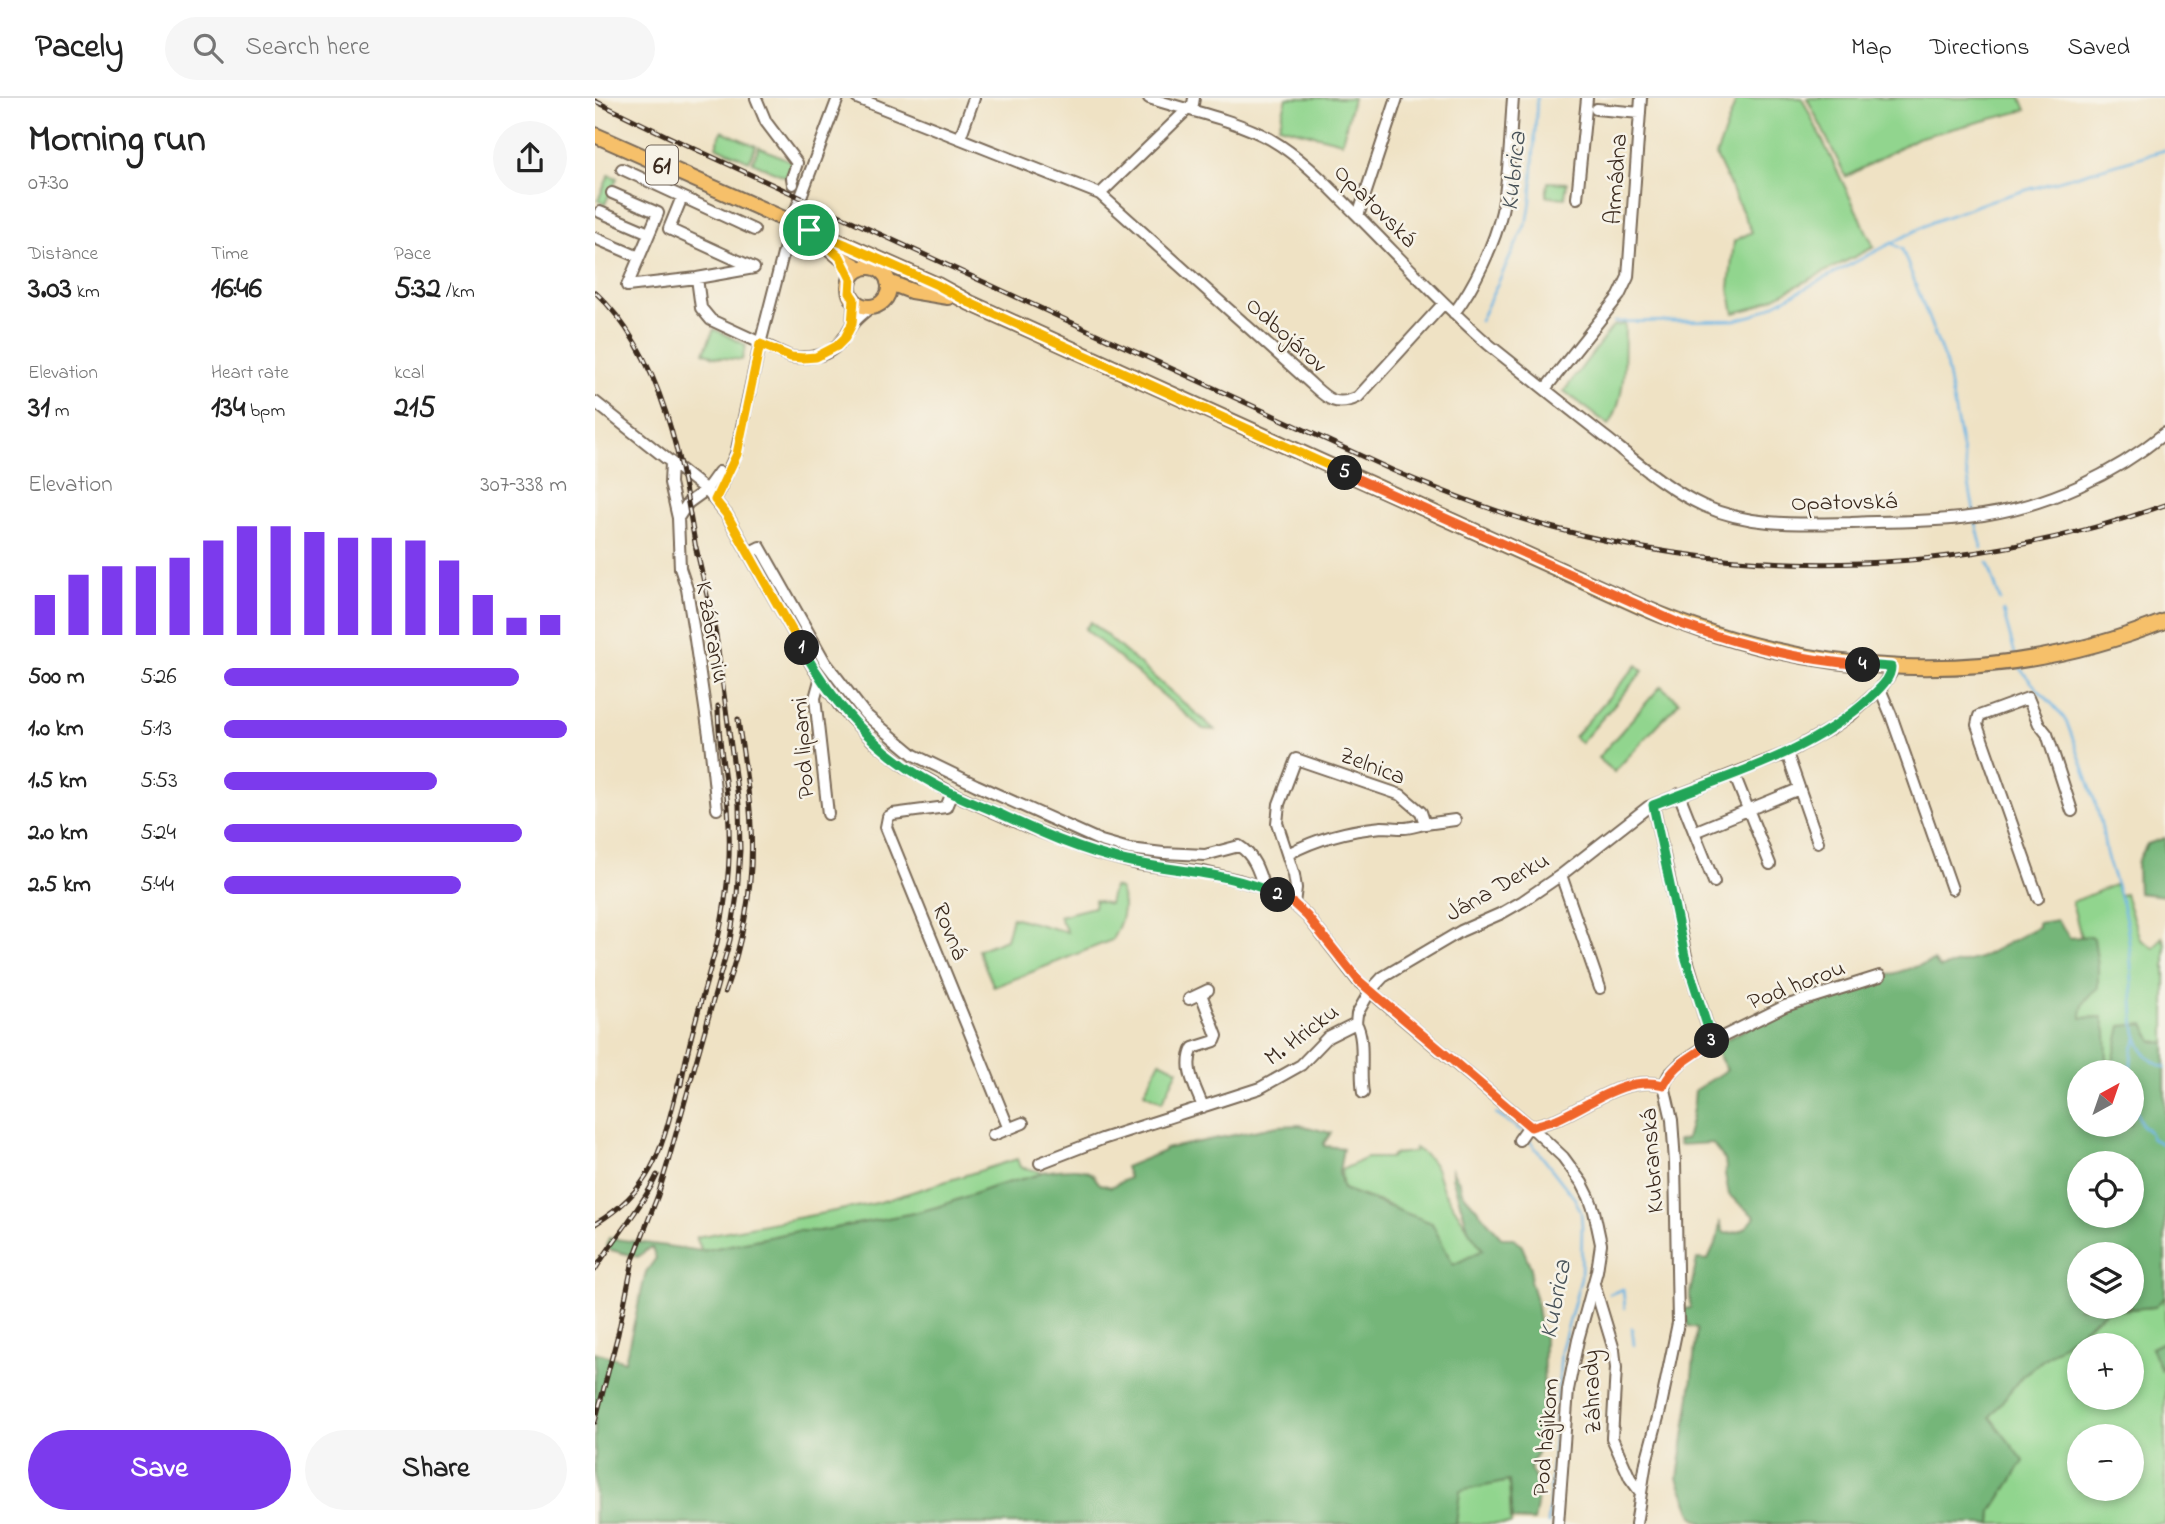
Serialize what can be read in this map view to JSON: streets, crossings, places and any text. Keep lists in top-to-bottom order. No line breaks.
{"streets":{"main road":["61"],"street":["Armádna","Opatovská","Odbojárov","K zábraniu","Pod lipami","Zelnica","Jána Derku","Rovná","Pod horou","M. Hricku","Kubranská","Záhrady","Pod hájikom"]},"crossings":[["61","Jána Derku"],["Armádna","Opatovská"],["Opatovská","Odbojárov"],["Jána Derku","M. Hricku"],["Pod horou","Kubranská"],["Kubranská","Záhrady"],["Kubranská","Pod hájikom"],["Záhrady","Pod hájikom"]],"water":["Kubrica"],"north":"top right","page":{"header":"Pacely","search":"Search here","nav":["Map","Directions","Saved"],"heading":["Morning run","07:30"],"stats":[["Distance","3.03 km"],["Time","16:46"],["Pace","5:32 /km"],["Elevation","31 m"],["Heart rate","134 bpm"],["kcal","215"]],"chart":["Elevation","307–338 m"],"pins":["5","1","4","2","3"],"list":[{"name":"500 m","note":"5:26"},{"name":"1.0 km","note":"5:13"},{"name":"1.5 km","note":"5:53"},{"name":"2.0 km","note":"5:24"},{"name":"2.5 km","note":"5:44"}],"map_buttons":["+","−"],"buttons":["Save","Share"]}}
